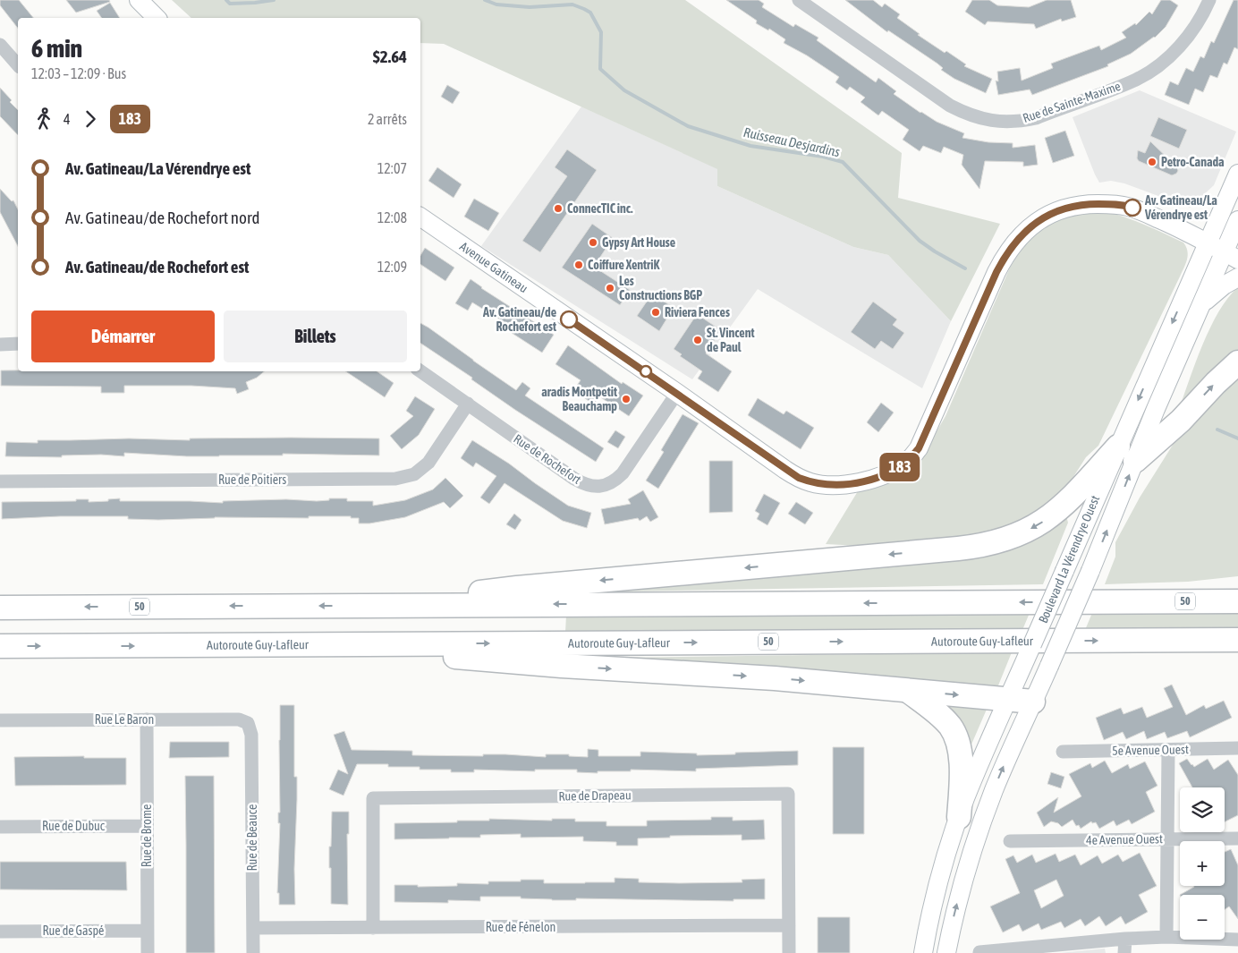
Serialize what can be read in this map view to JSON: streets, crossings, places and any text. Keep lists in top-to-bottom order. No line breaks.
{"streets":{"highway":["50","Autoroute Guy-Lafleur"],"main road":["Avenue Gatineau","Boulevard La Vérendrye Ouest"],"street":["Rue de Sainte-Maxime","Rue de Rochefort","Rue de Poitiers","Rue Le Baron","5e Avenue Ouest","Rue de Drapeau","Rue de Dubuc","Rue de Brome","Rue de Beauce","4e Avenue Ouest","Rue de Fénelon","Rue de Gaspé"]},"crossings":[["Avenue Gatineau","Rue de Rochefort"],["Avenue Gatineau","Boulevard La Vérendrye Ouest"],["Rue de Rochefort","Rue de Poitiers"],["Rue Le Baron","Rue de Brome"],["Rue Le Baron","Rue de Beauce"],["Rue de Drapeau","Rue de Fénelon"],["Rue de Dubuc","Rue de Brome"],["Rue de Brome","Rue de Gaspé"],["Rue de Beauce","Rue de Fénelon"]],"water":["Ruisseau Desjardins"],"places":["Petro-Canada","Av. Gatineau/La Vérendrye est","ConnecTIC inc.","Gypsy Art House","Coiffure XentriK","Les Constructions BGP","Riviera Fences","Av. Gatineau/de Rochefort est","St. Vincent de Paul","aradis Montpetit Beauchamp"],"lines":["bus line 183"],"page":{"on_map":"183","heading":["6 min","12:03 – 12:09 · Bus","$2.64"],"legs":["4","183","2 arrêts"],"list":[{"name":"Av. Gatineau/La Vérendrye est","value":"12:07"},{"name":"Av. Gatineau/de Rochefort nord","value":"12:08"},{"name":"Av. Gatineau/de Rochefort est","value":"12:09"}],"buttons":["Démarrer","Billets"],"map_buttons":["+","−"]}}
